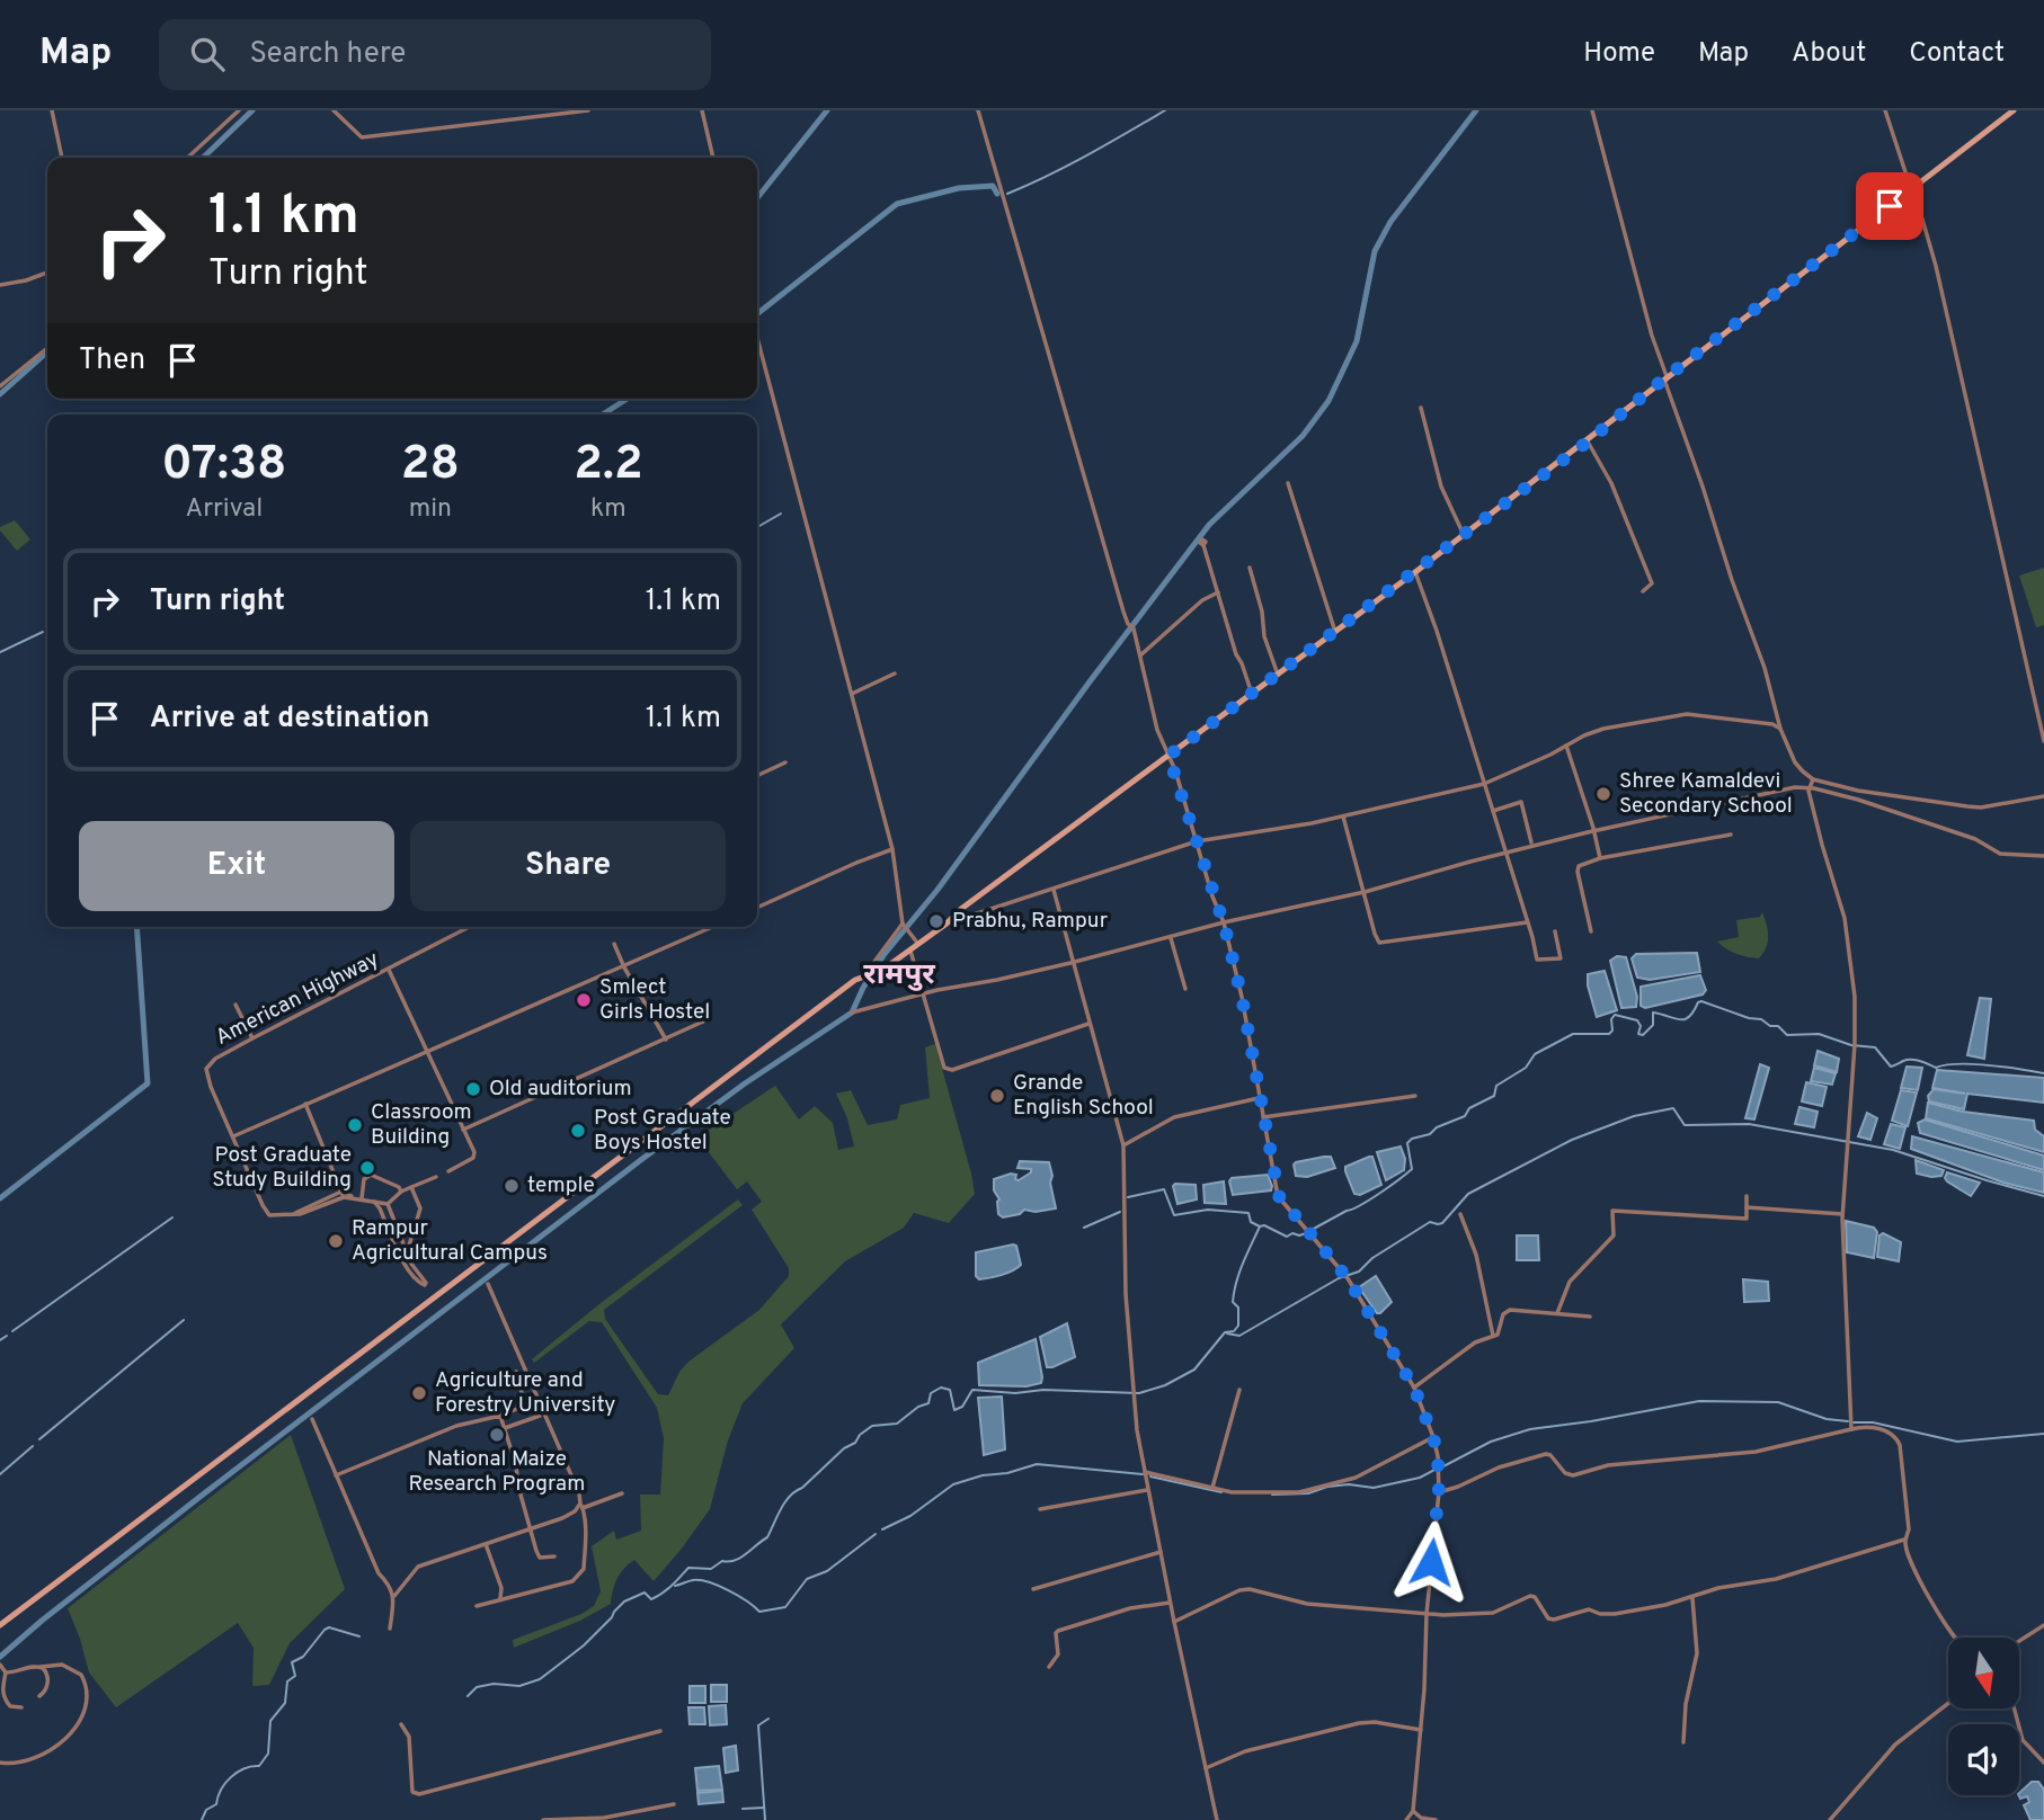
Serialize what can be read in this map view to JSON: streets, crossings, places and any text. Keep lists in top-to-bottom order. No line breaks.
{"streets":{"street":["American Highway"]},"districts":["रामपुर"],"places":["Shree Kamaldevi Secondary School","Prabhu, Rampur","Smlect Girls Hostel","Old auditorium","Grande English School","Classroom Building","Post Graduate Boys Hostel","Post Graduate Study Building","temple","Rampur Agricultural Campus","Agriculture and Forestry University","National Maize Research Program"],"north":"bottom","page":{"header":"Map","search":"Search here","nav":["Home","Map","About","Contact"],"turn":["1.1 km","Turn right"],"then":"Then","eta":["07:38","Arrival","28","min","2.2","km"],"list":[{"name":"Turn right","value":"1.1 km"},{"name":"Arrive at destination","value":"1.1 km"}],"buttons":["Exit","Share"]}}
